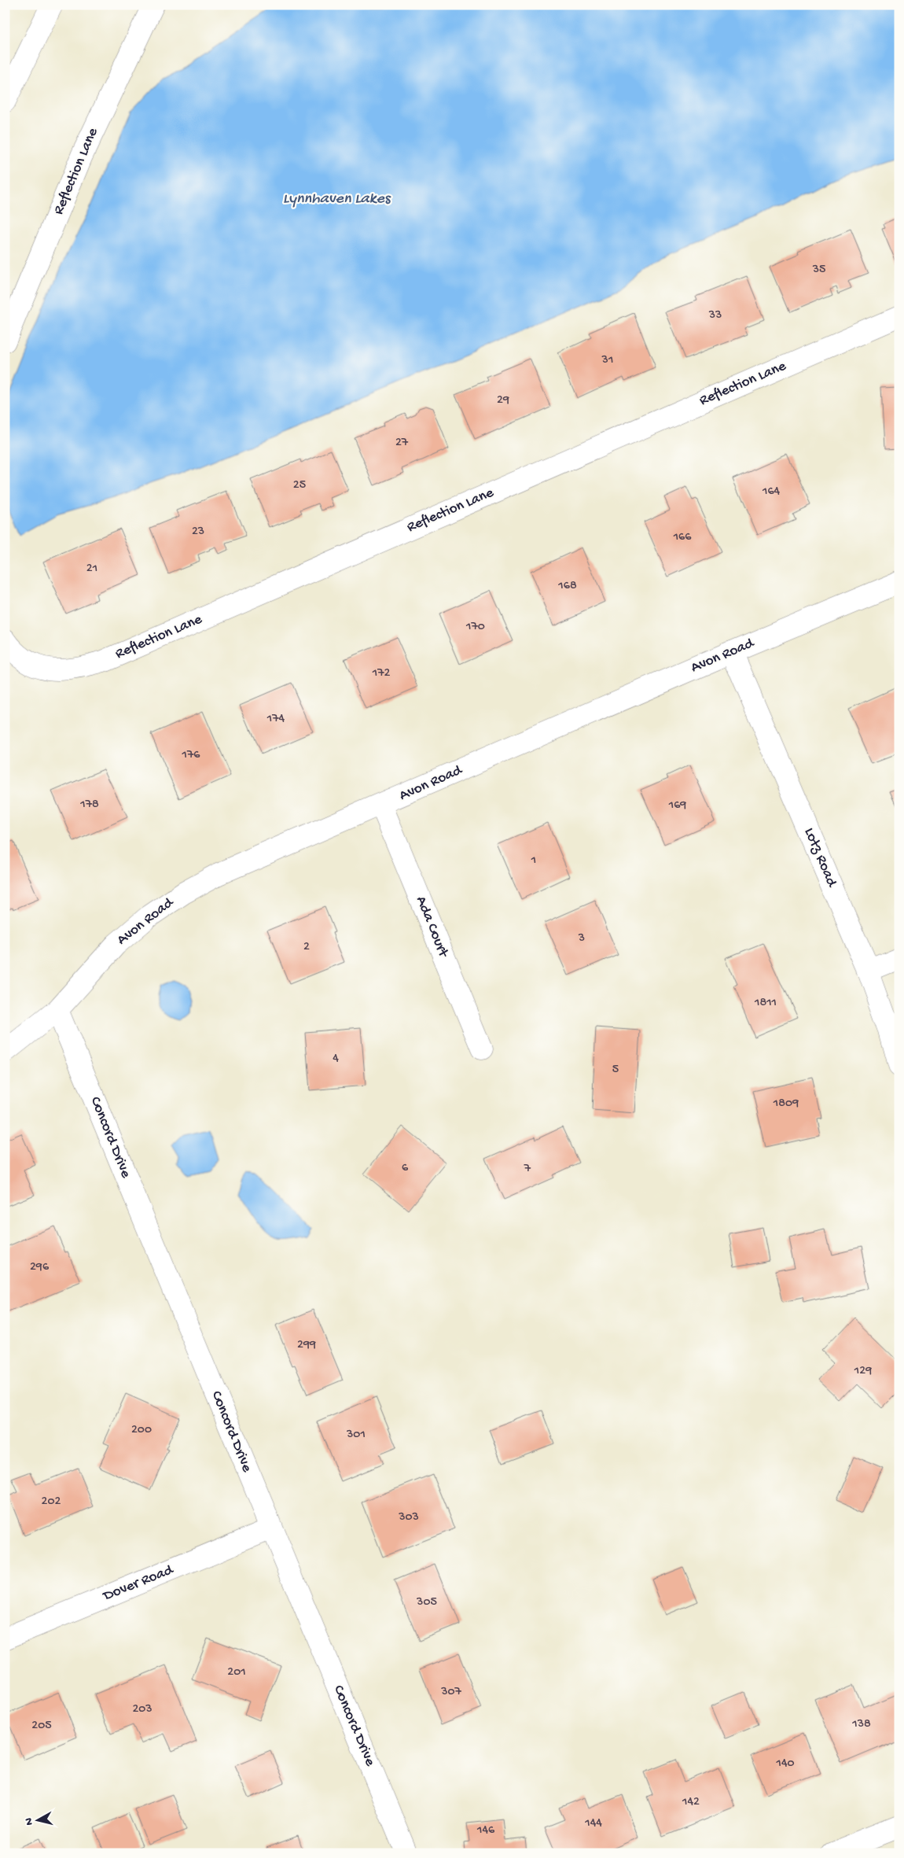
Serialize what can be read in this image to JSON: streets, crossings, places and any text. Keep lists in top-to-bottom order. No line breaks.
{"streets":{"main road":["Reflection Lane","Avon Road","Lotz Road","Ada Court","Concord Drive","Dover Road"]},"crossings":[["Avon Road","Lotz Road"],["Avon Road","Ada Court"],["Avon Road","Concord Drive"],["Concord Drive","Dover Road"]],"water":["Lynnhaven Lakes"],"house_numbers":["35","33","31","29","27","25","164","23","166","21","168","170","172","174","176","178","169","1","3","2","1811","4","5","1809","6","7","296","299","129","200","301","202","303","305","201","307","203","138","205","140","142","144","146"],"north":"left"}
